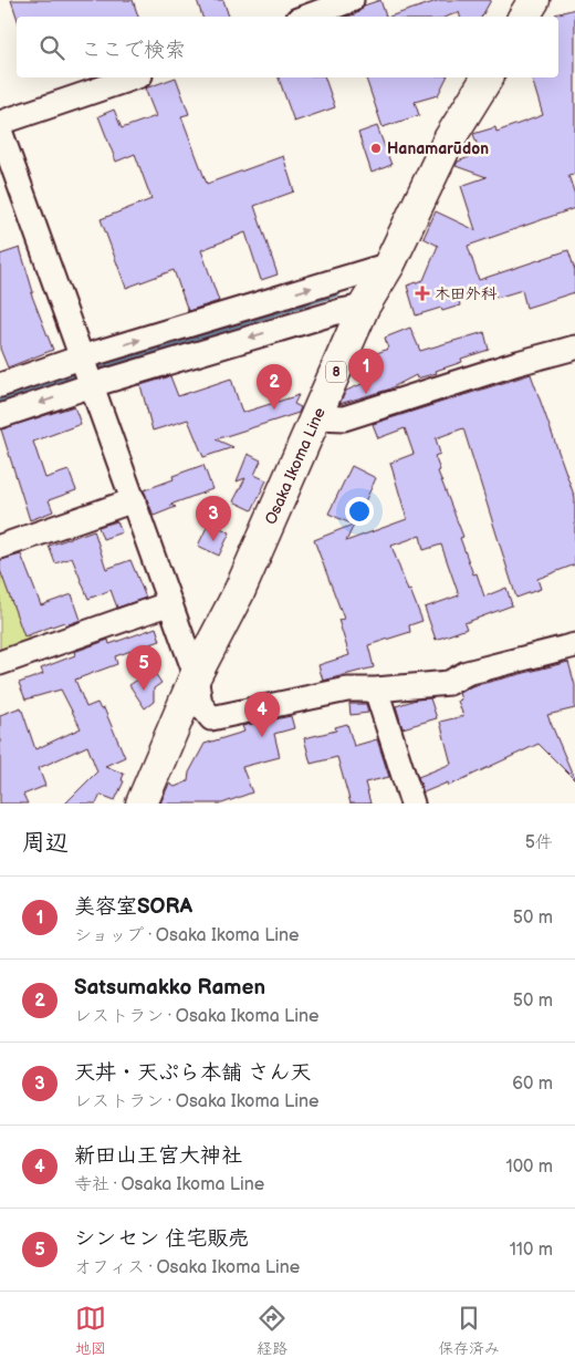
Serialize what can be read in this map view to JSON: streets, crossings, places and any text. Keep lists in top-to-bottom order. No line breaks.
{"streets":{"main road":["8","Osaka Ikoma Line"]},"places":{"other":["Hanamarūdon"],"health":["木田外科"]},"page":{"search":"ここで検索","pins":["1","2","3","5","4"],"heading":["周辺","5件"],"list":[{"mark":"1","name":"美容室SORA","note":"ショップ · Osaka Ikoma Line","value":"50 m"},{"mark":"2","name":"Satsumakko Ramen","note":"レストラン · Osaka Ikoma Line","value":"50 m"},{"mark":"3","name":"天丼・天ぷら本舗 さん天","note":"レストラン · Osaka Ikoma Line","value":"60 m"},{"mark":"4","name":"新田山王宮大神社","note":"寺社 · Osaka Ikoma Line","value":"100 m"},{"mark":"5","name":"シンセン 住宅販売","note":"オフィス · Osaka Ikoma Line","value":"110 m"}],"nav":["地図","経路","保存済み"]}}
